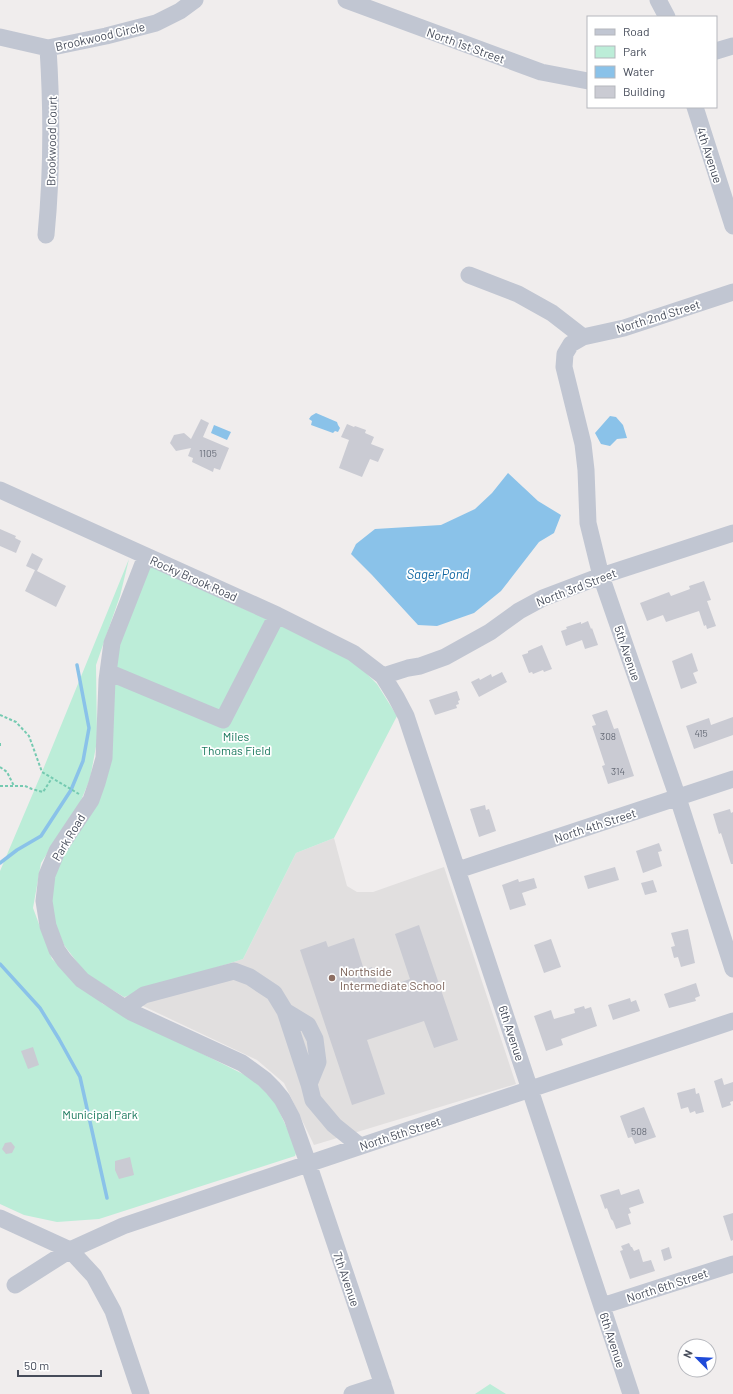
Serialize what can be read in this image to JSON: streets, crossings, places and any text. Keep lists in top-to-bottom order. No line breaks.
{"streets":{"street":["Brookwood Circle","North 1st Street","Brookwood Court","4th Avenue","North 2nd Street","Rocky Brook Road","North 3rd Street","5th Avenue","North 4th Street","Park Road","6th Avenue","North 5th Street","7th Avenue","North 6th Street"]},"crossings":[["Brookwood Circle","Brookwood Court"],["North 2nd Street","5th Avenue"],["Rocky Brook Road","North 3rd Street"],["Rocky Brook Road","Park Road"],["Rocky Brook Road","6th Avenue"],["North 3rd Street","5th Avenue"],["North 3rd Street","6th Avenue"],["5th Avenue","North 4th Street"],["North 4th Street","6th Avenue"],["Park Road","North 5th Street"],["Park Road","7th Avenue"],["6th Avenue","North 5th Street"],["6th Avenue","North 6th Street"],["North 5th Street","7th Avenue"]],"water":["Sager Pond"],"parks":["Miles Thomas Field","Municipal Park"],"places":["Northside Intermediate School"],"house_numbers":["1105","415","308","314","508"],"legend":["Road","Park","Water","Building"],"scale_bar":"50 m","north":"top left"}
